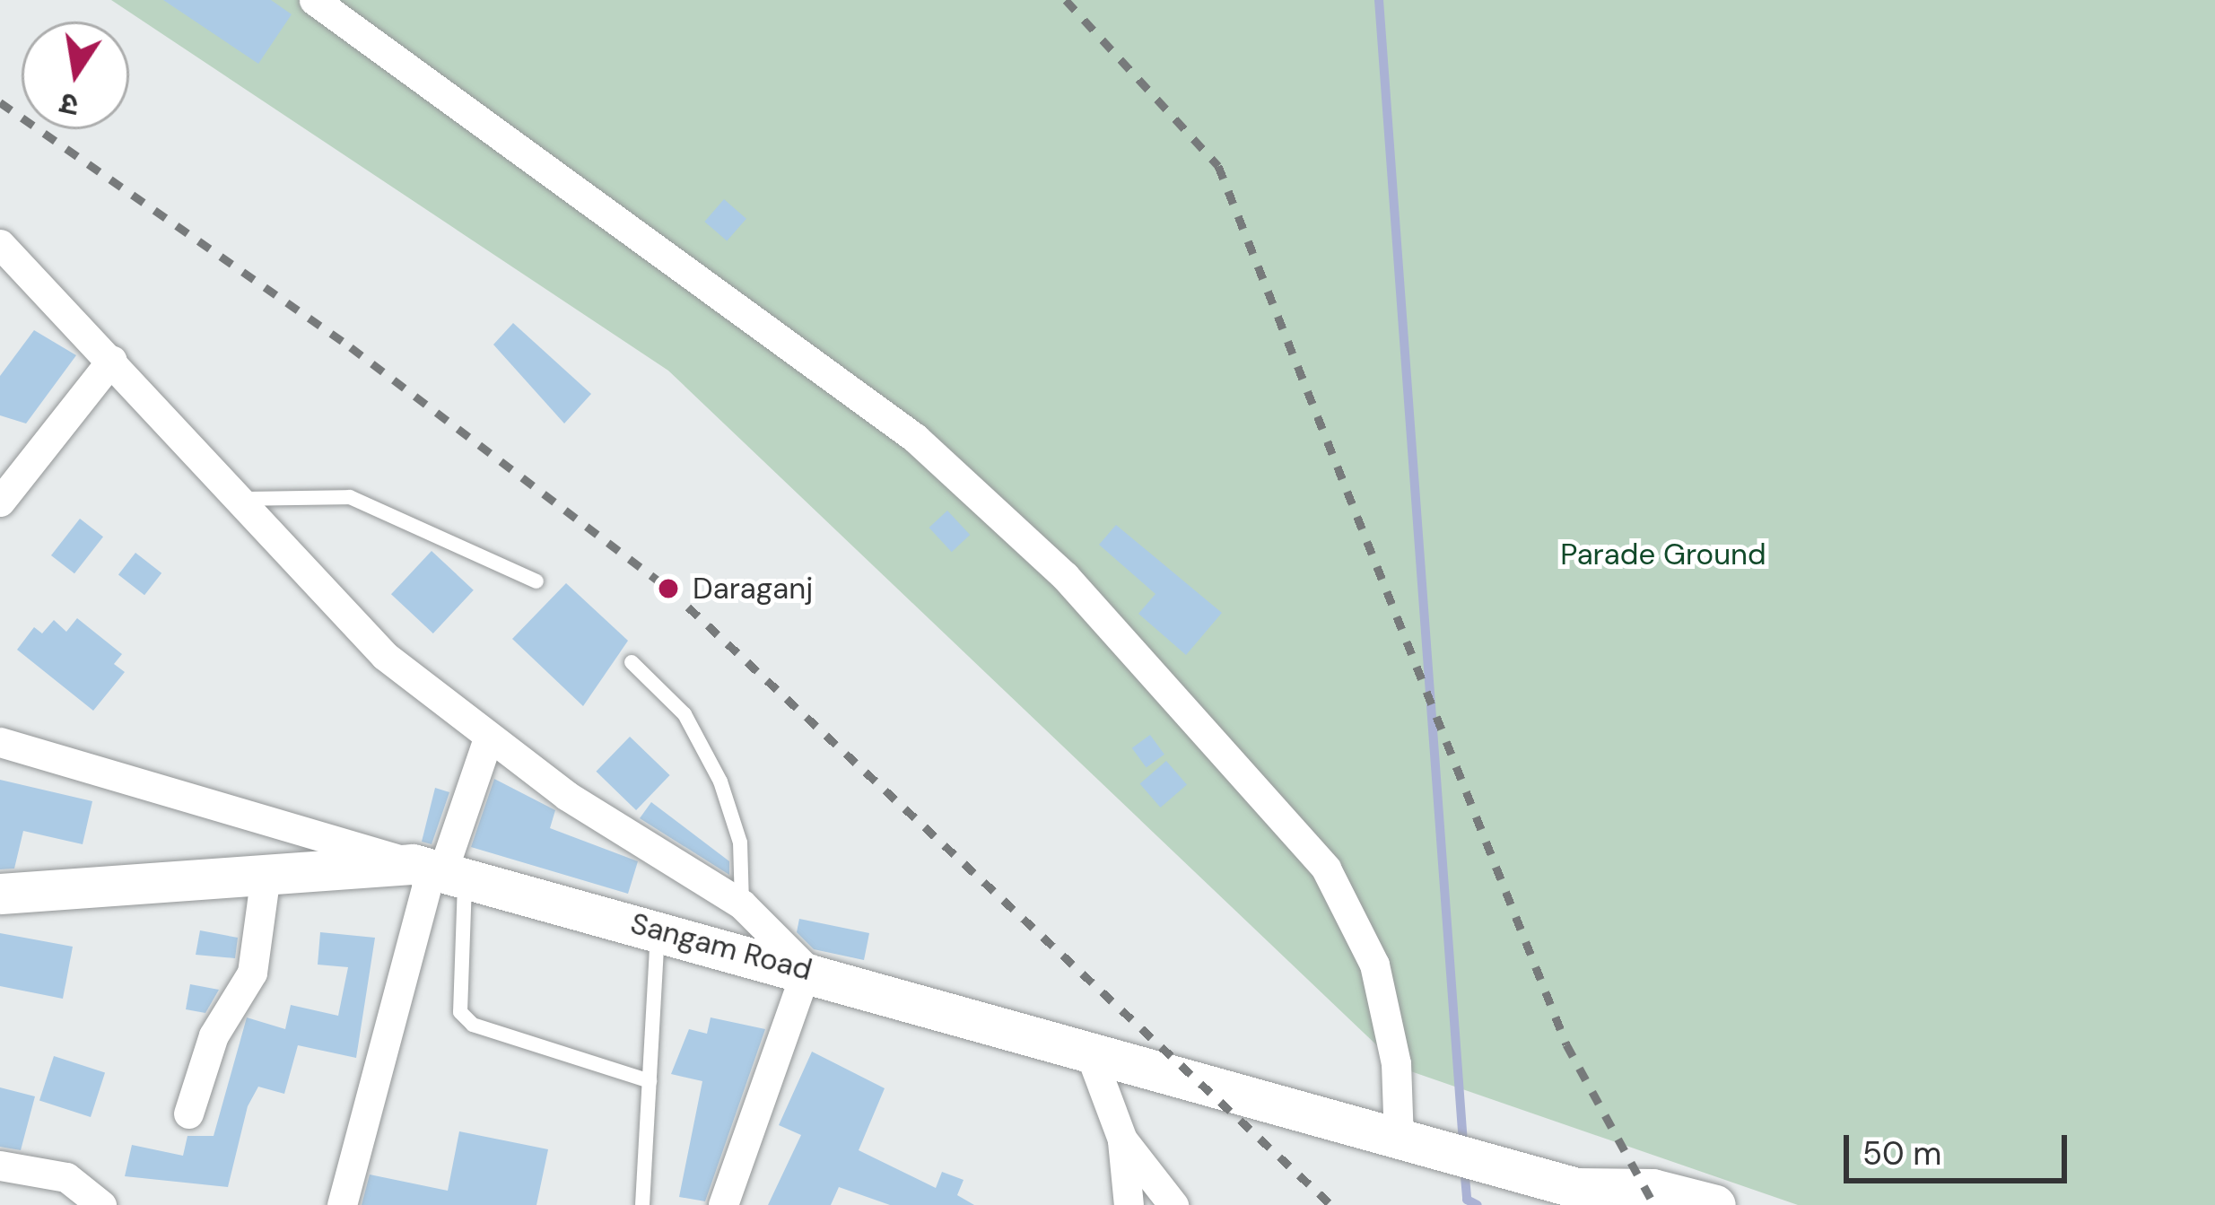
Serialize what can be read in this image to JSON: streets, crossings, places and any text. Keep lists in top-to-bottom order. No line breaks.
{"streets":{"main road":["Sangam Road"]},"parks":["Parade Ground"],"places":["Daraganj"],"scale_bar":"50 m","north":"bottom"}
